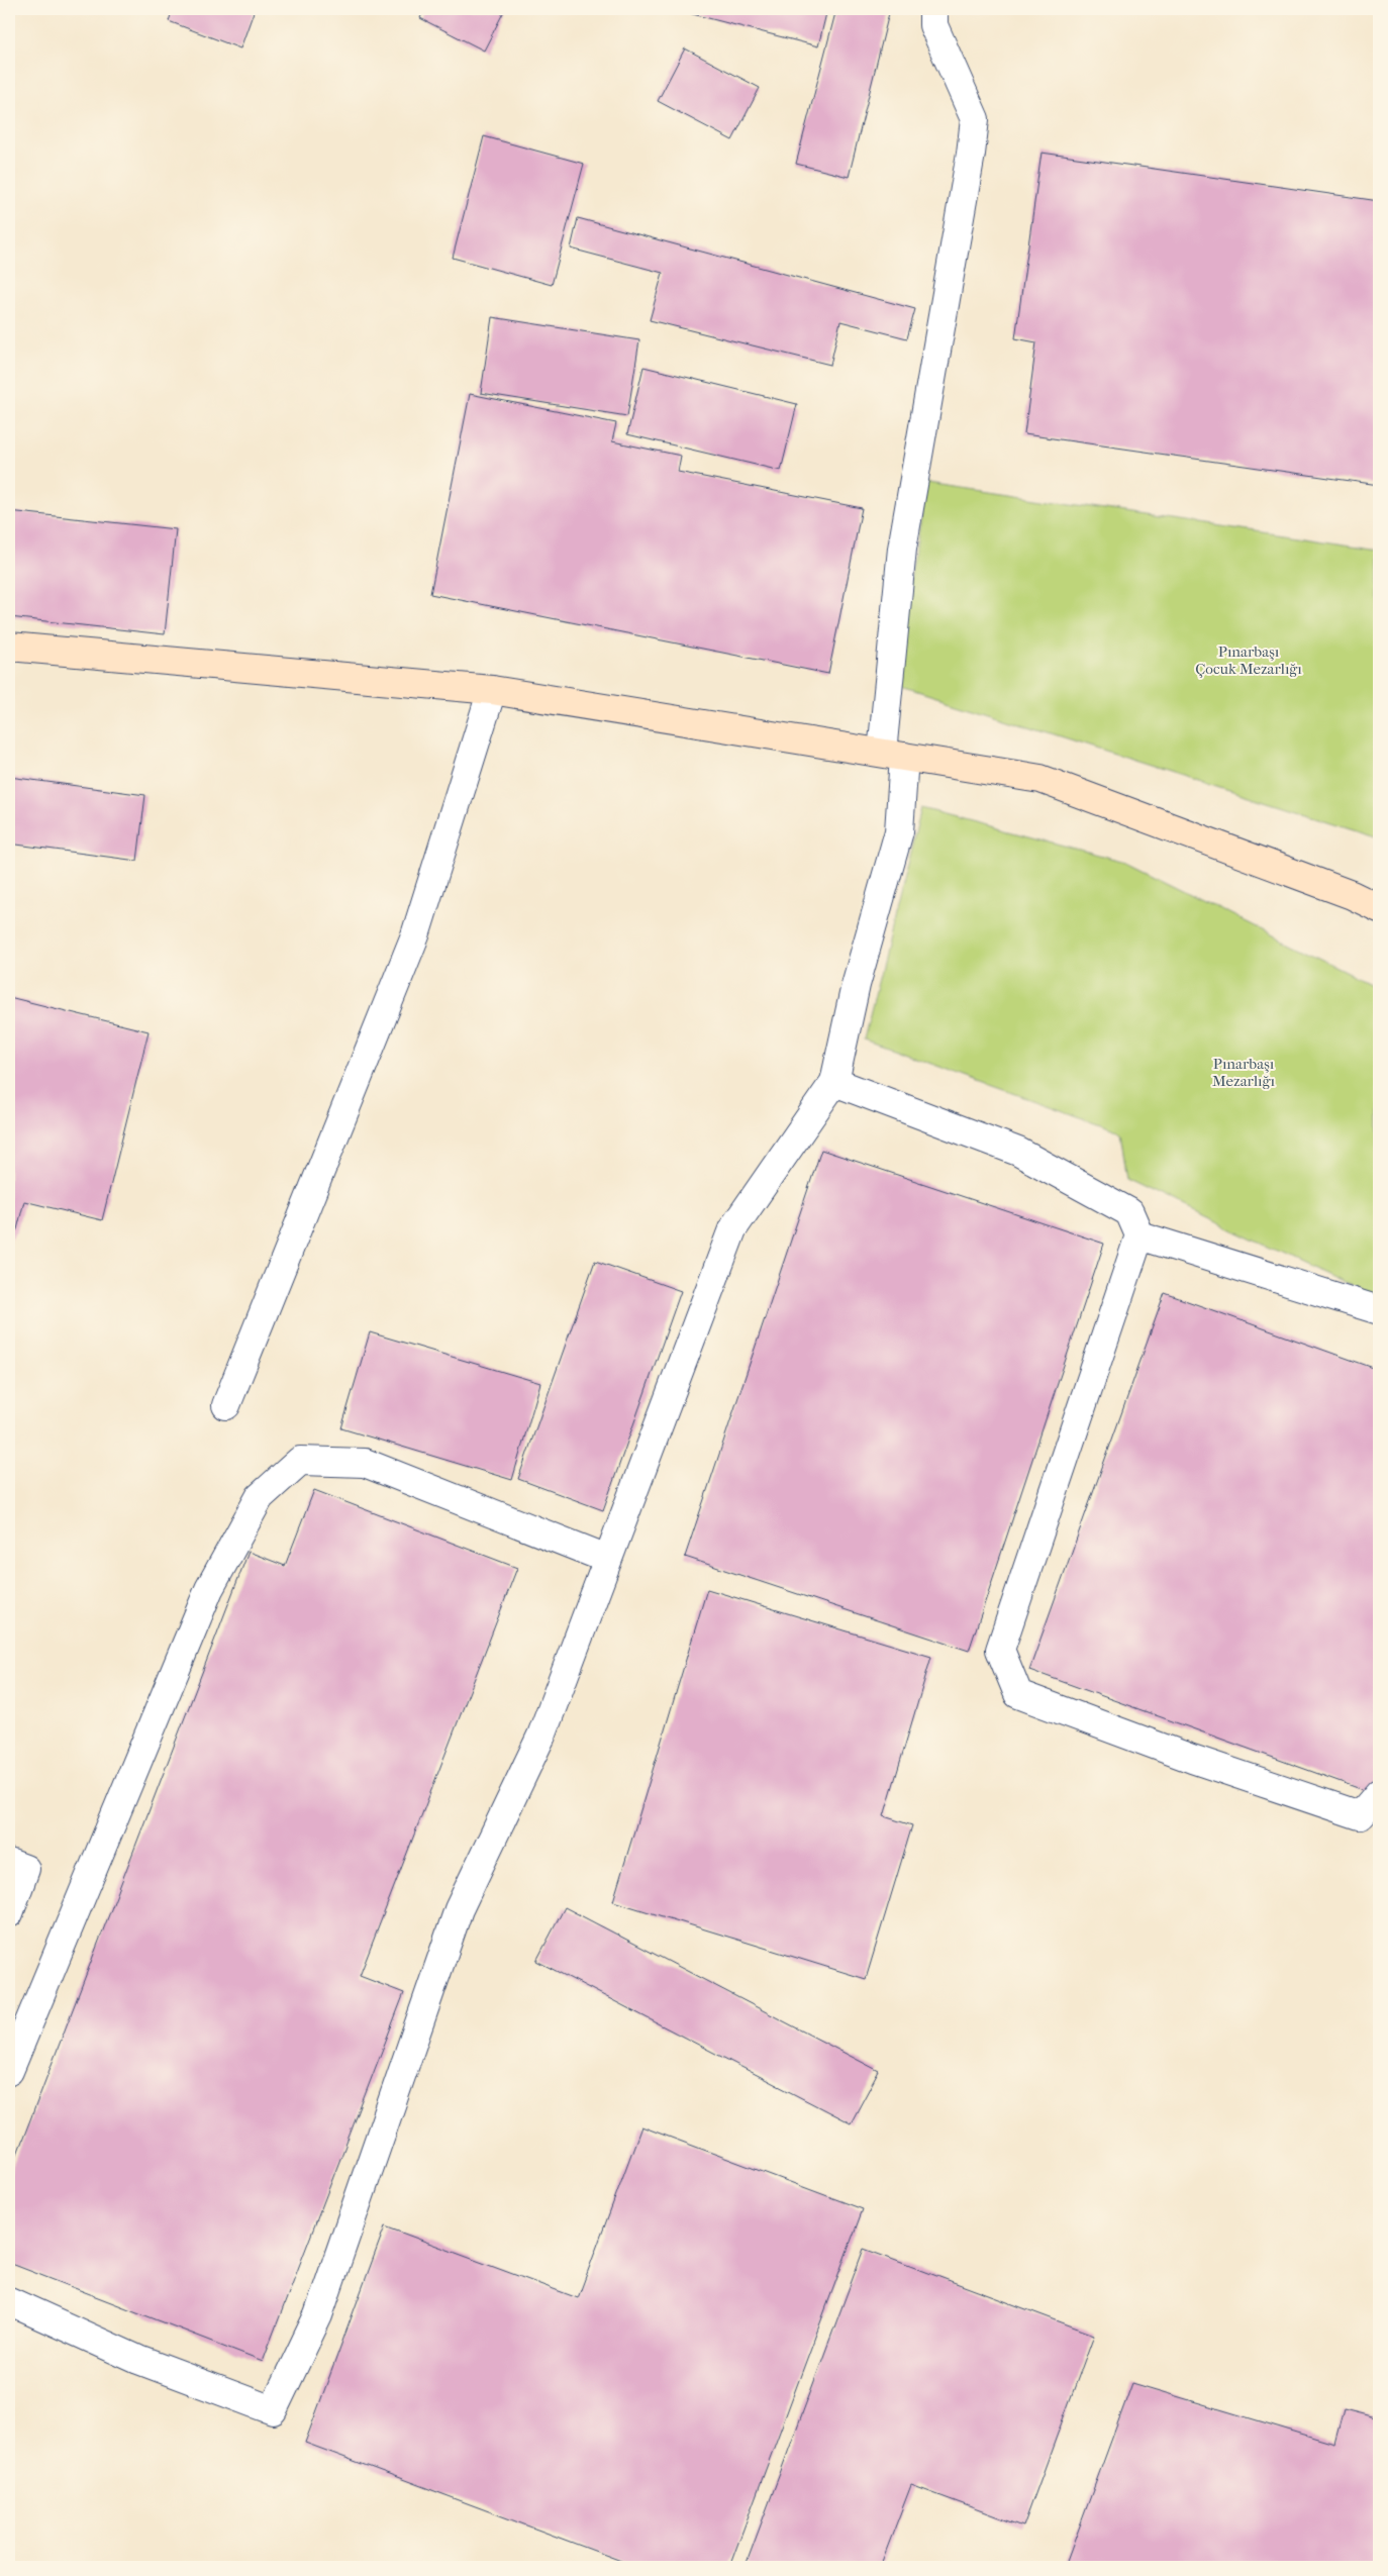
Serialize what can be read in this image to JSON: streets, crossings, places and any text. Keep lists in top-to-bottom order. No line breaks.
{"parks":["Pınarbaşı Çocuk Mezarlığı","Pınarbaşı Mezarlığı"]}
